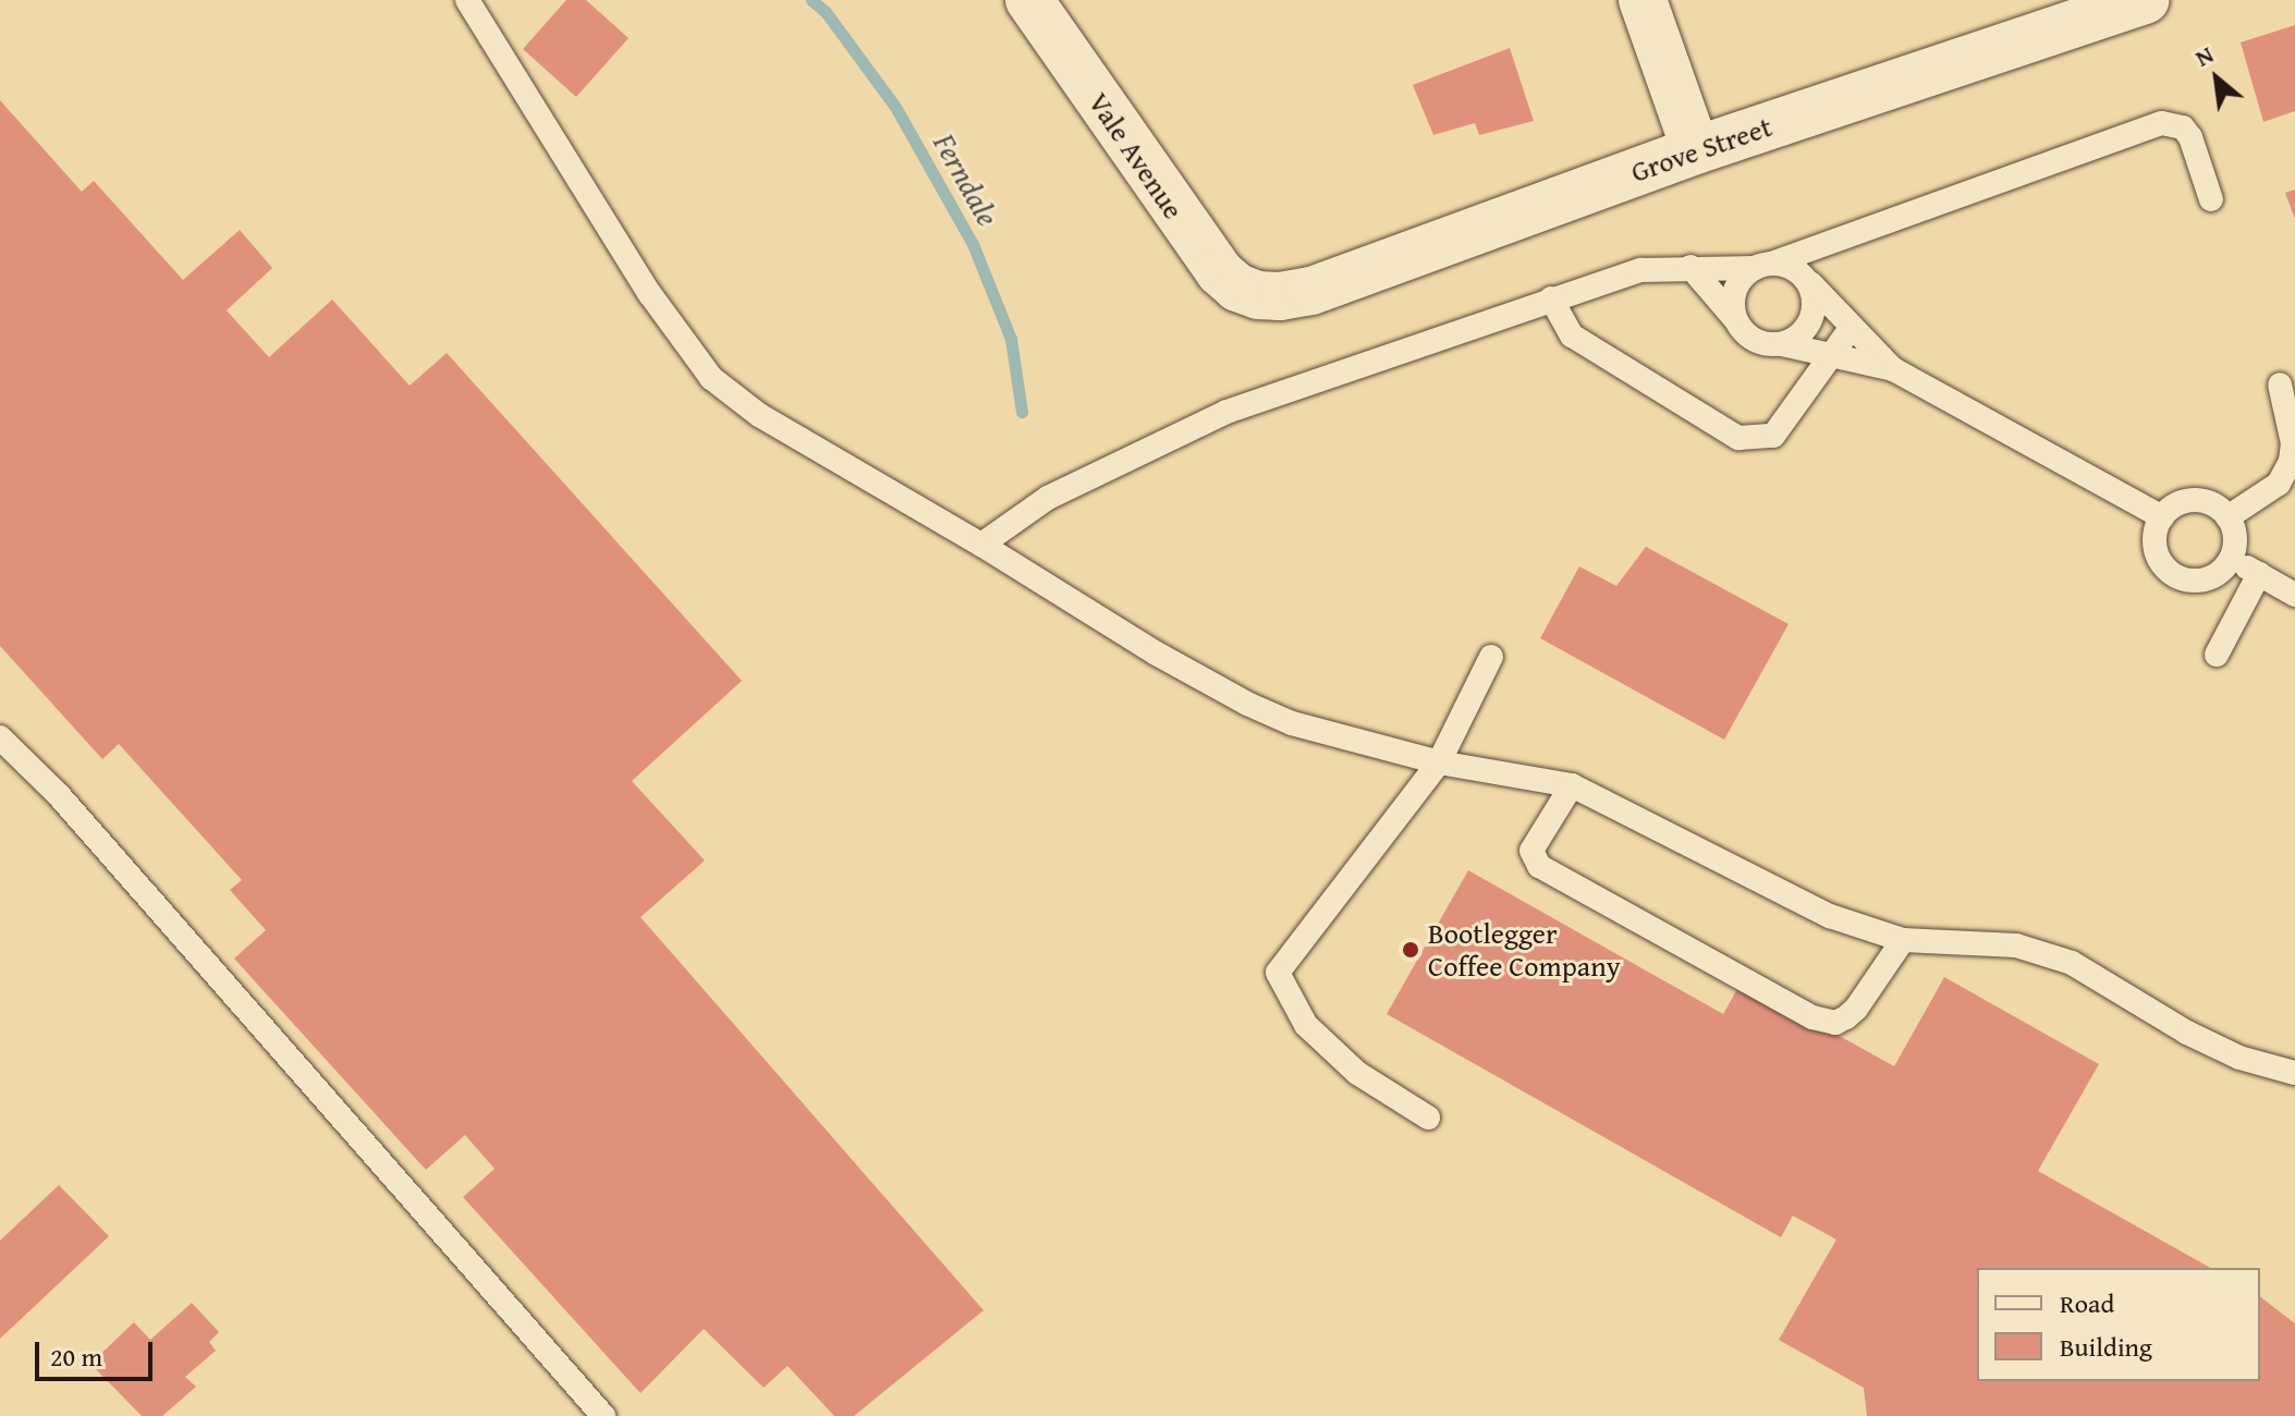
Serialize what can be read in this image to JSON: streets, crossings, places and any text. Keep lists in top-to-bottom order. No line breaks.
{"streets":{"street":["Grove Street","Vale Avenue"]},"crossings":[["Grove Street","Vale Avenue"]],"water":["Ferndale"],"places":["Bootlegger Coffee Company"],"legend":["Road","Building"],"scale_bar":"20 m","north":"top left"}
